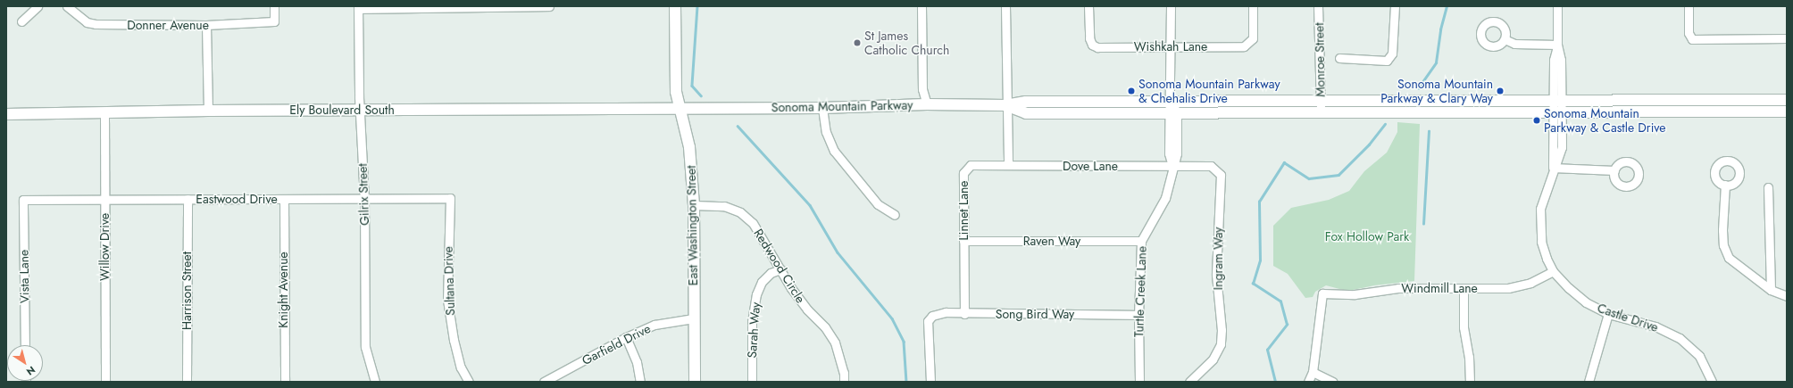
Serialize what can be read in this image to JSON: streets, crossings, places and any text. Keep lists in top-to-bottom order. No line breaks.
{"streets":{"main road":["Sonoma Mountain Parkway","Ely Boulevard South","East Washington Street"],"street":["Donner Avenue","Wishkah Lane","Monroe Street","Dove Lane","Gilrix Street","Eastwood Drive","Linnet Lane","Raven Way","Willow Drive","Ingram Way","Redwood Circle","Vista Lane","Sultana Drive","Windmill Lane","Knight Avenue","Harrison Street","Turtle Creek Lane","Song Bird Way","Castle Drive","Sarah Way","Garfield Drive"]},"crossings":[["Wishkah Lane","Turtle Creek Lane"],["Monroe Street","Sonoma Mountain Parkway"],["Sonoma Mountain Parkway","Ely Boulevard South"],["Sonoma Mountain Parkway","East Washington Street"],["Sonoma Mountain Parkway","Turtle Creek Lane"],["Sonoma Mountain Parkway","Castle Drive"],["Ely Boulevard South","Gilrix Street"],["Ely Boulevard South","East Washington Street"],["Ely Boulevard South","Willow Drive"],["Dove Lane","Linnet Lane"],["Dove Lane","Ingram Way"],["Dove Lane","Turtle Creek Lane"],["Gilrix Street","Eastwood Drive"],["Eastwood Drive","Willow Drive"],["Eastwood Drive","Vista Lane"],["Eastwood Drive","Sultana Drive"],["Eastwood Drive","Knight Avenue"],["Eastwood Drive","Harrison Street"],["Linnet Lane","Raven Way"],["Linnet Lane","Song Bird Way"],["East Washington Street","Redwood Circle"],["East Washington Street","Garfield Drive"],["Raven Way","Turtle Creek Lane"],["Ingram Way","Turtle Creek Lane"],["Redwood Circle","Sarah Way"],["Windmill Lane","Castle Drive"],["Turtle Creek Lane","Song Bird Way"]],"parks":["Fox Hollow Park"],"places":["St James Catholic Church","Sonoma Mountain Parkway & Chehalis Drive","Sonoma Mountain Parkway & Clary Way","Sonoma Mountain Parkway & Castle Drive"],"north":"bottom right"}
